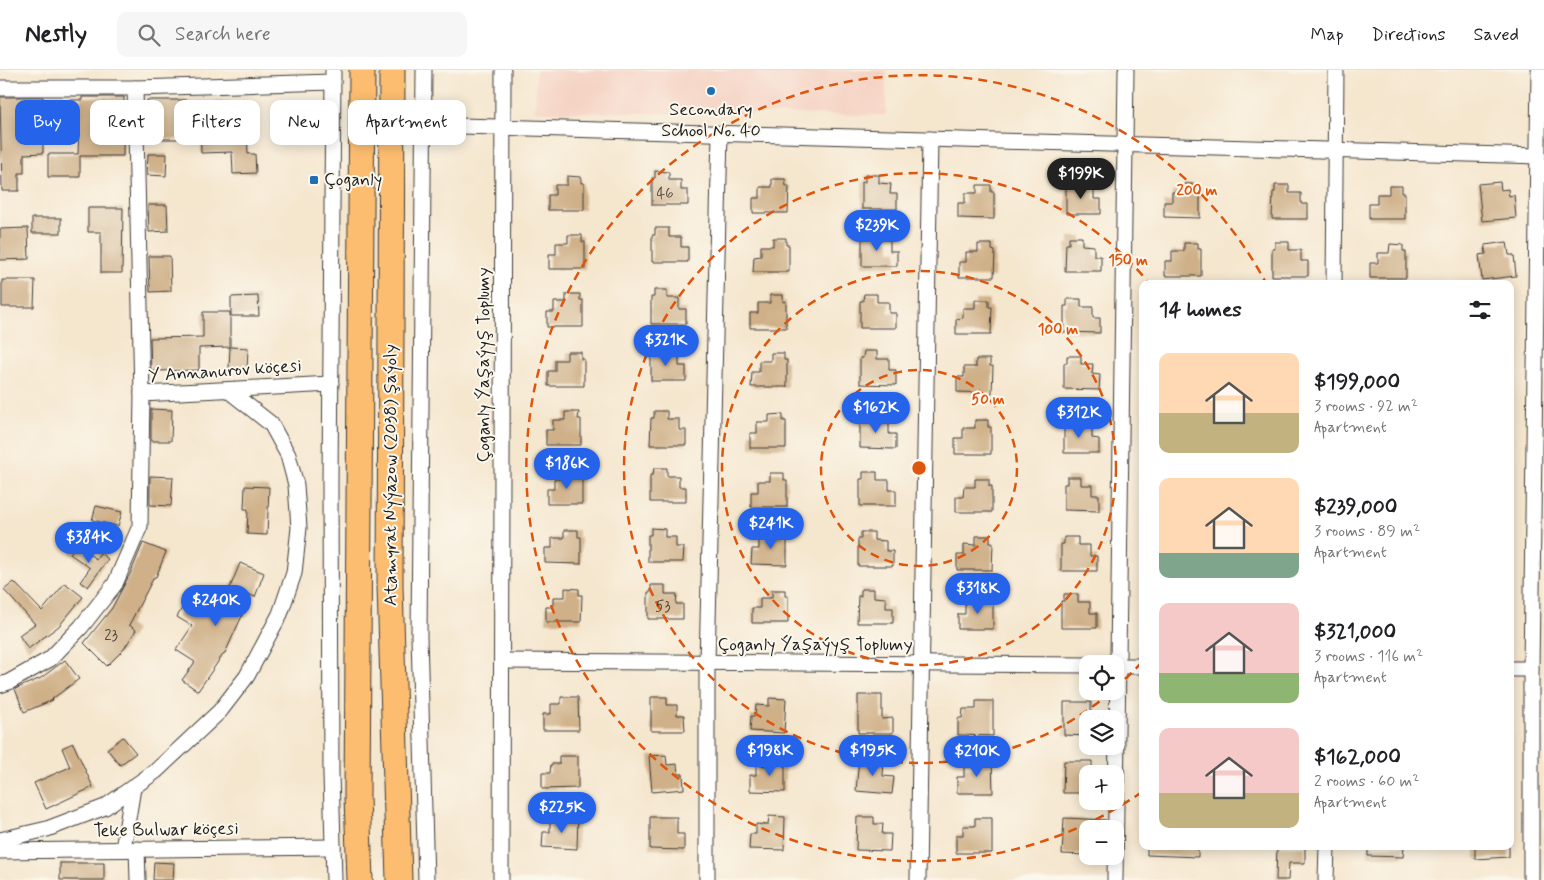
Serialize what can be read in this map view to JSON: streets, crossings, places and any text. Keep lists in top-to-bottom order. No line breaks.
{"streets":{"main road":["Atamyrat Nyýazow (2038) şaýoly"],"street":["Çoganly Ýaşaýyş Toplumy","Y Annanurov köçesi","Teke Bulwar köçesi"]},"places":{"other":["Secondary School No. 40"],"transit":["Çoganly"]},"house_numbers":["46","53","23"],"page":{"header":"Nestly","search":"Search here","nav":["Map","Directions","Saved"],"chip":["Buy","Rent","Filters","New","Apartment"],"price":["$199K","$239K","$321K","$162K","$312K","$186K","$241K","$384K","$318K","$240K","$198K","$195K","$210K","$225K"],"heading":"14 homes","list":[{"name":"$199,000","note":"3 rooms · 92 m² · Apartment"},{"name":"$239,000","note":"3 rooms · 89 m² · Apartment"},{"name":"$321,000","note":"3 rooms · 116 m² · Apartment"},{"name":"$162,000","note":"2 rooms · 60 m² · Apartment"}],"map_buttons":["+","−"]},"rings":["200 m","150 m","100 m","50 m"]}
